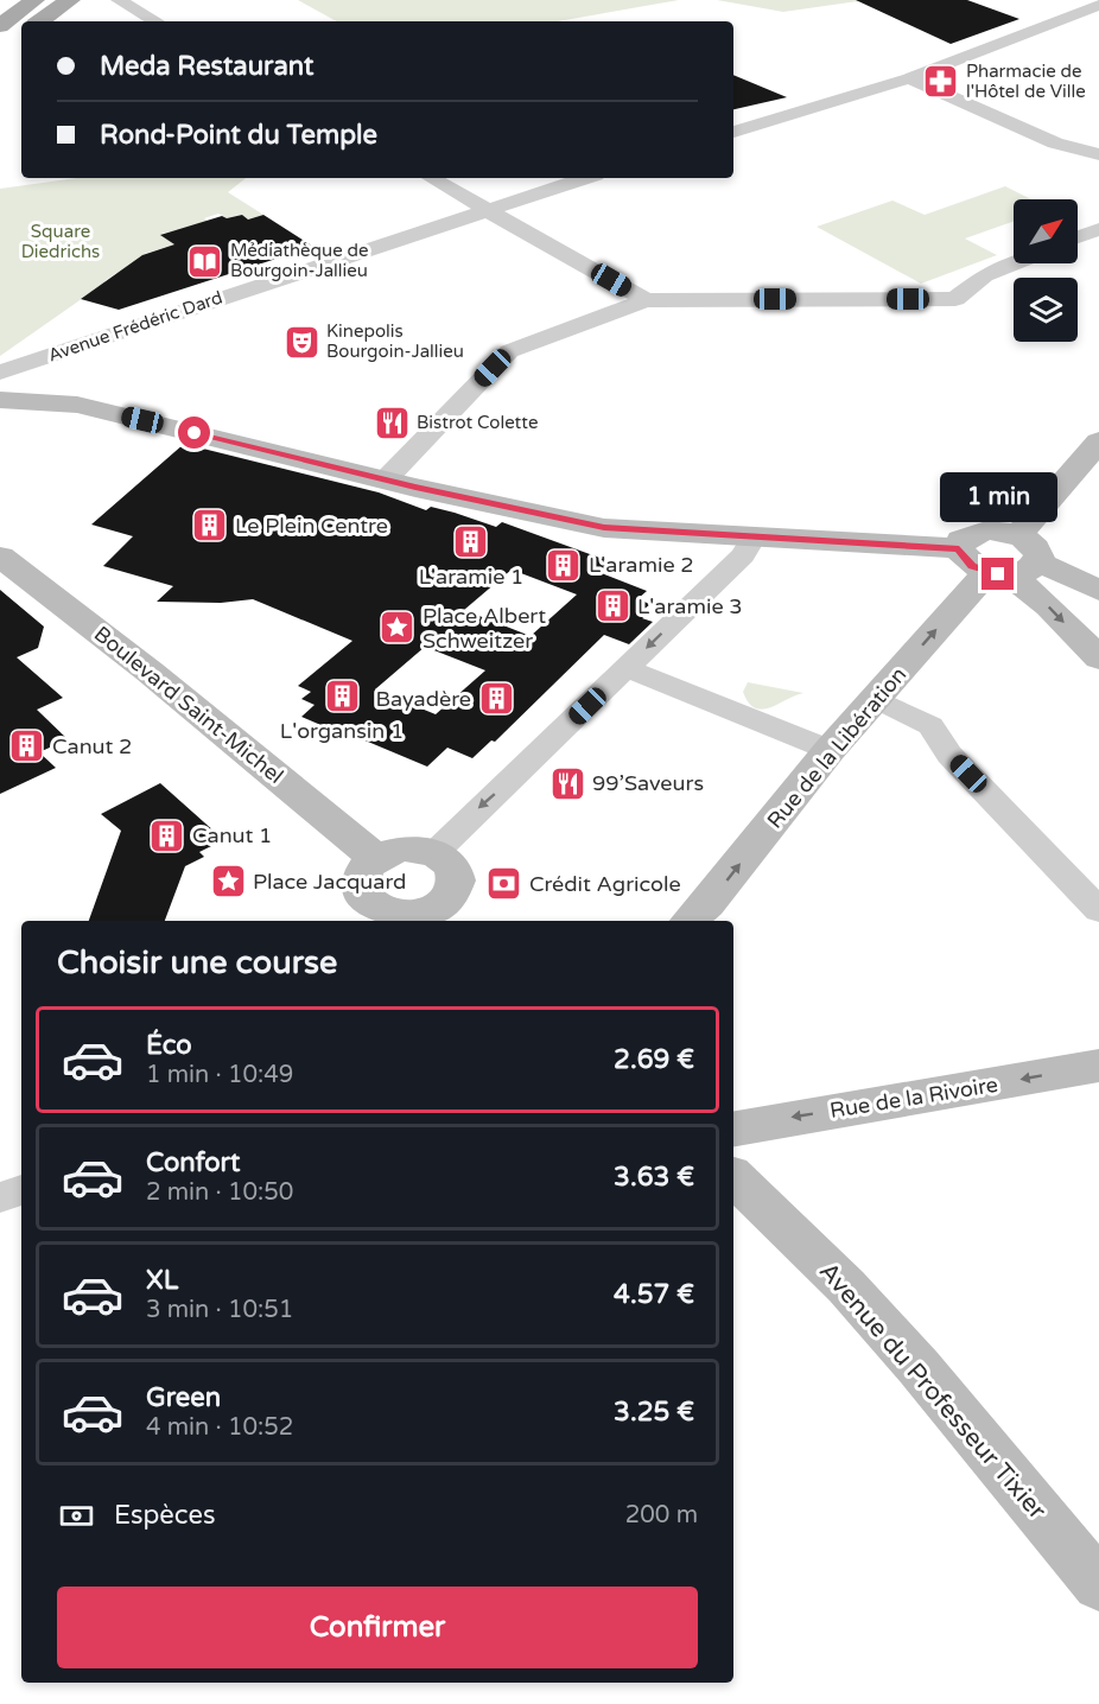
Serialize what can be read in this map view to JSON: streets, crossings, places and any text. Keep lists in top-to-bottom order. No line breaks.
{"streets":{"street":["Avenue Frédéric Dard","Boulevard Saint-Michel","Rue de la Libération","Rue de la Rivoire","Avenue du Professeur Tixier"]},"one_way":["Rue de la Rivoire"],"parks":["Square Diedrichs"],"places":{"pharmacy":["Pharmacie de l'Hôtel de Ville"],"library":["Médiathèque de Bourgoin-Jallieu"],"theatre":["Kinepolis Bourgoin-Jallieu"],"restaurant":["Bistrot Colette","99’Saveurs"],"building":["Le Plein Centre","L'aramie 1","L'aramie 2","L'aramie 3","L'organsin 1","Bayadère","Canut 2","Canut 1"],"place":["Place Albert Schweitzer","Place Jacquard"],"bank":["Crédit Agricole"]},"north":"top right","page":{"banner":["Meda Restaurant","Rond-Point du Temple"],"bubble":"1 min","heading":"Choisir une course","list":[{"name":"Éco","note":"1 min · 10:49","value":"2.69 €"},{"name":"Confort","note":"2 min · 10:50","value":"3.63 €"},{"name":"XL","note":"3 min · 10:51","value":"4.57 €"},{"name":"Green","note":"4 min · 10:52","value":"3.25 €"}],"pay":["Espèces","200 m"],"buttons":"Confirmer"}}
